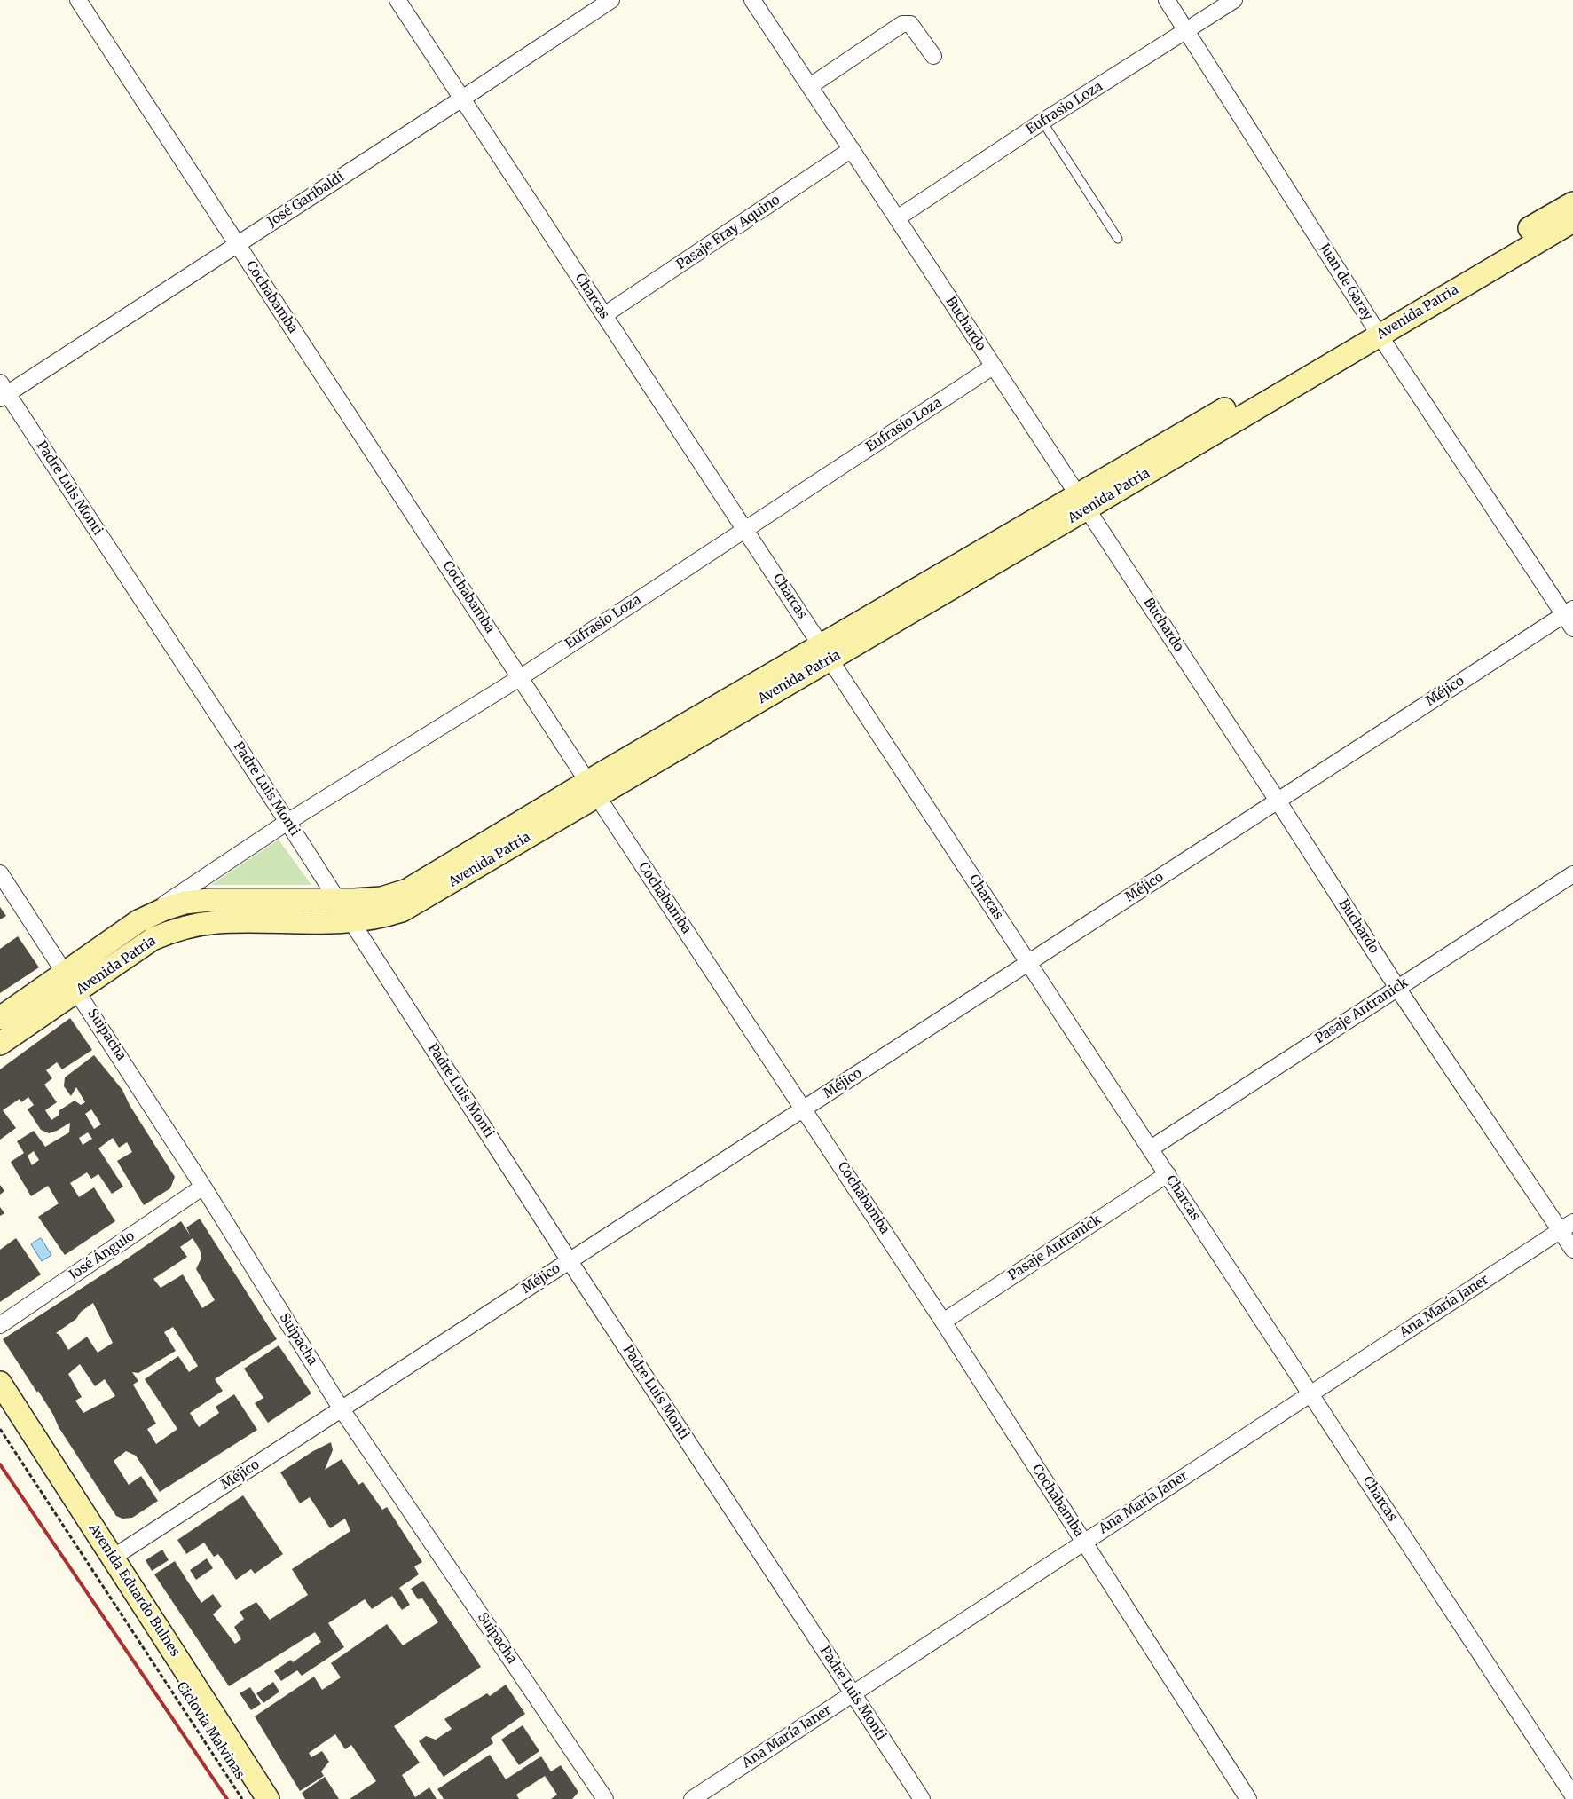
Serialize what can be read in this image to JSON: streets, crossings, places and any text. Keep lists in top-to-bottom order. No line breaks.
{"streets":{"main road":["Avenida Patria","Avenida Eduardo Bulnes"],"street":["Eufrasio Loza","José Garibaldi","Pasaje Fray Aquino","Juan de Garay","Charcas","Cochabamba","Buchardo","Padre Luis Monti","Méjico","Pasaje Antranick","Suipacha","José Ángulo","Ana María Janer"],"path":["Ciclovia Malvinas"]},"crossings":[["Eufrasio Loza","Juan de Garay"],["Eufrasio Loza","Charcas"],["Eufrasio Loza","Cochabamba"],["Eufrasio Loza","Avenida Patria"],["Eufrasio Loza","Buchardo"],["Eufrasio Loza","Padre Luis Monti"],["José Garibaldi","Charcas"],["José Garibaldi","Cochabamba"],["José Garibaldi","Padre Luis Monti"],["Pasaje Fray Aquino","Charcas"],["Pasaje Fray Aquino","Buchardo"],["Juan de Garay","Avenida Patria"],["Juan de Garay","Méjico"],["Charcas","Avenida Patria"],["Charcas","Méjico"],["Charcas","Pasaje Antranick"],["Charcas","Ana María Janer"],["Cochabamba","Avenida Patria"],["Cochabamba","Méjico"],["Cochabamba","Pasaje Antranick"],["Cochabamba","Ana María Janer"],["Avenida Patria","Buchardo"],["Avenida Patria","Padre Luis Monti"],["Avenida Patria","Suipacha"],["Buchardo","Méjico"],["Buchardo","Pasaje Antranick"],["Buchardo","Ana María Janer"],["Padre Luis Monti","Méjico"],["Padre Luis Monti","Ana María Janer"],["Méjico","Suipacha"],["Méjico","Avenida Eduardo Bulnes"],["Suipacha","José Ángulo"]]}
